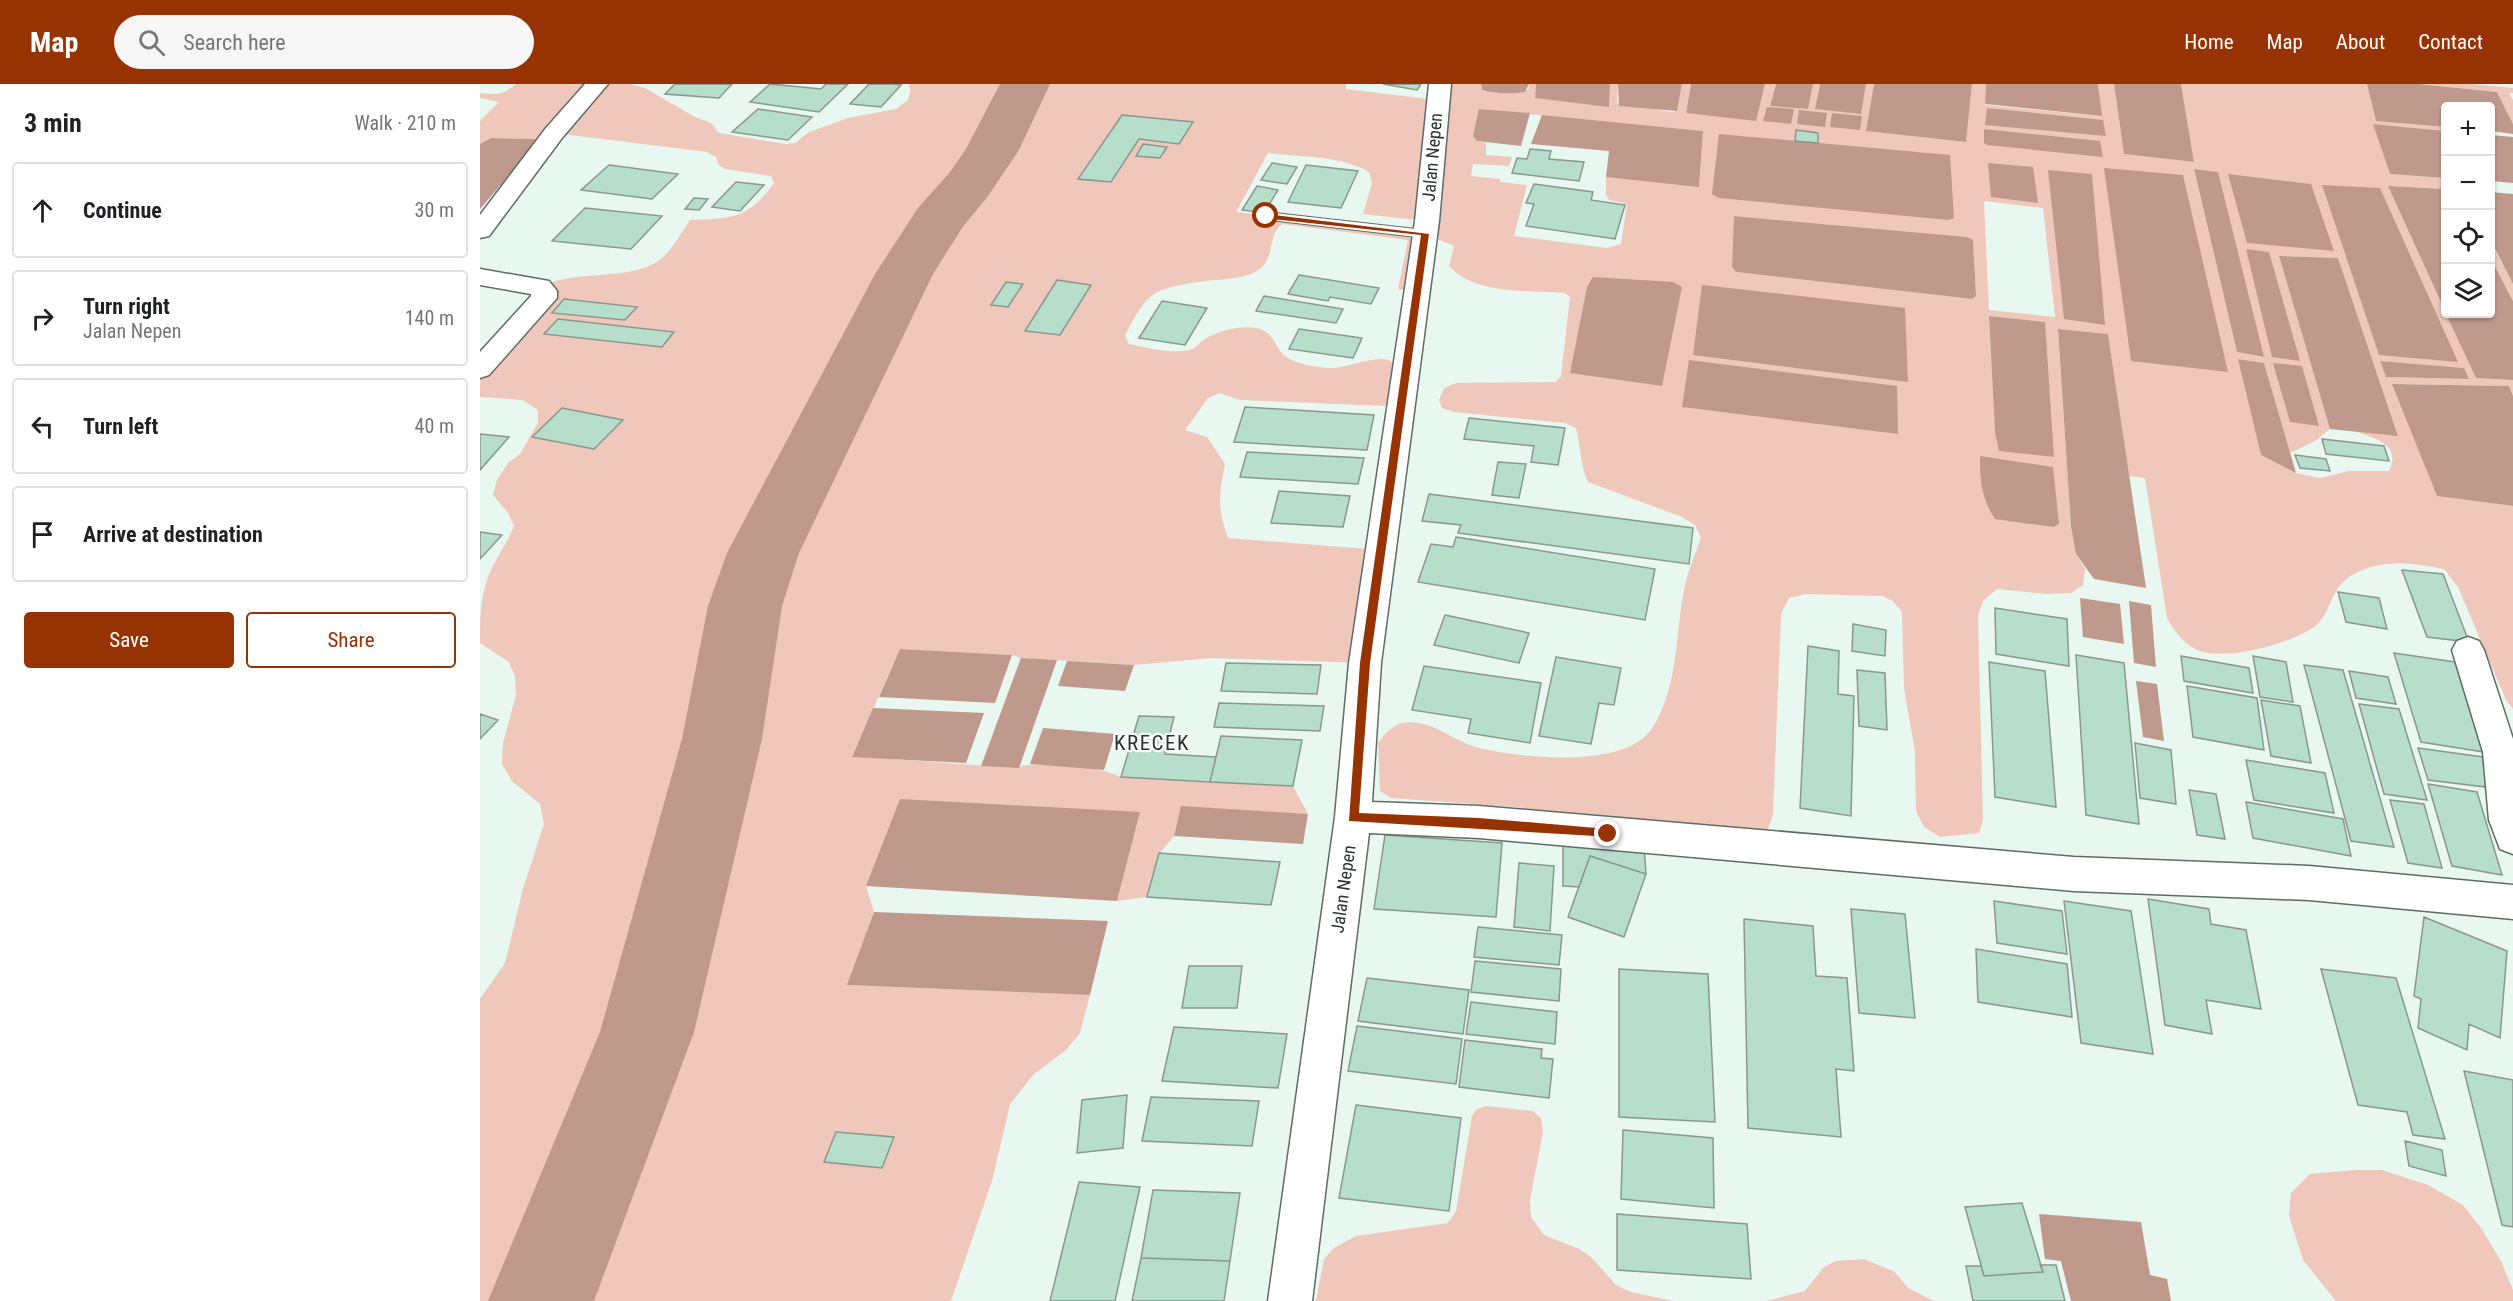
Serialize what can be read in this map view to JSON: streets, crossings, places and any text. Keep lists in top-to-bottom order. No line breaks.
{"streets":{"street":["Jalan Nepen"]},"districts":["KRECEK"],"page":{"header":"Map","search":"Search here","nav":["Home","Map","About","Contact"],"heading":["3 min","Walk · 210 m"],"map_buttons":["+","−"],"list":[["Continue","30 m"],["Turn right","Jalan Nepen","140 m"],["Turn left","40 m"],"Arrive at destination"],"buttons":["Save","Share"]}}
